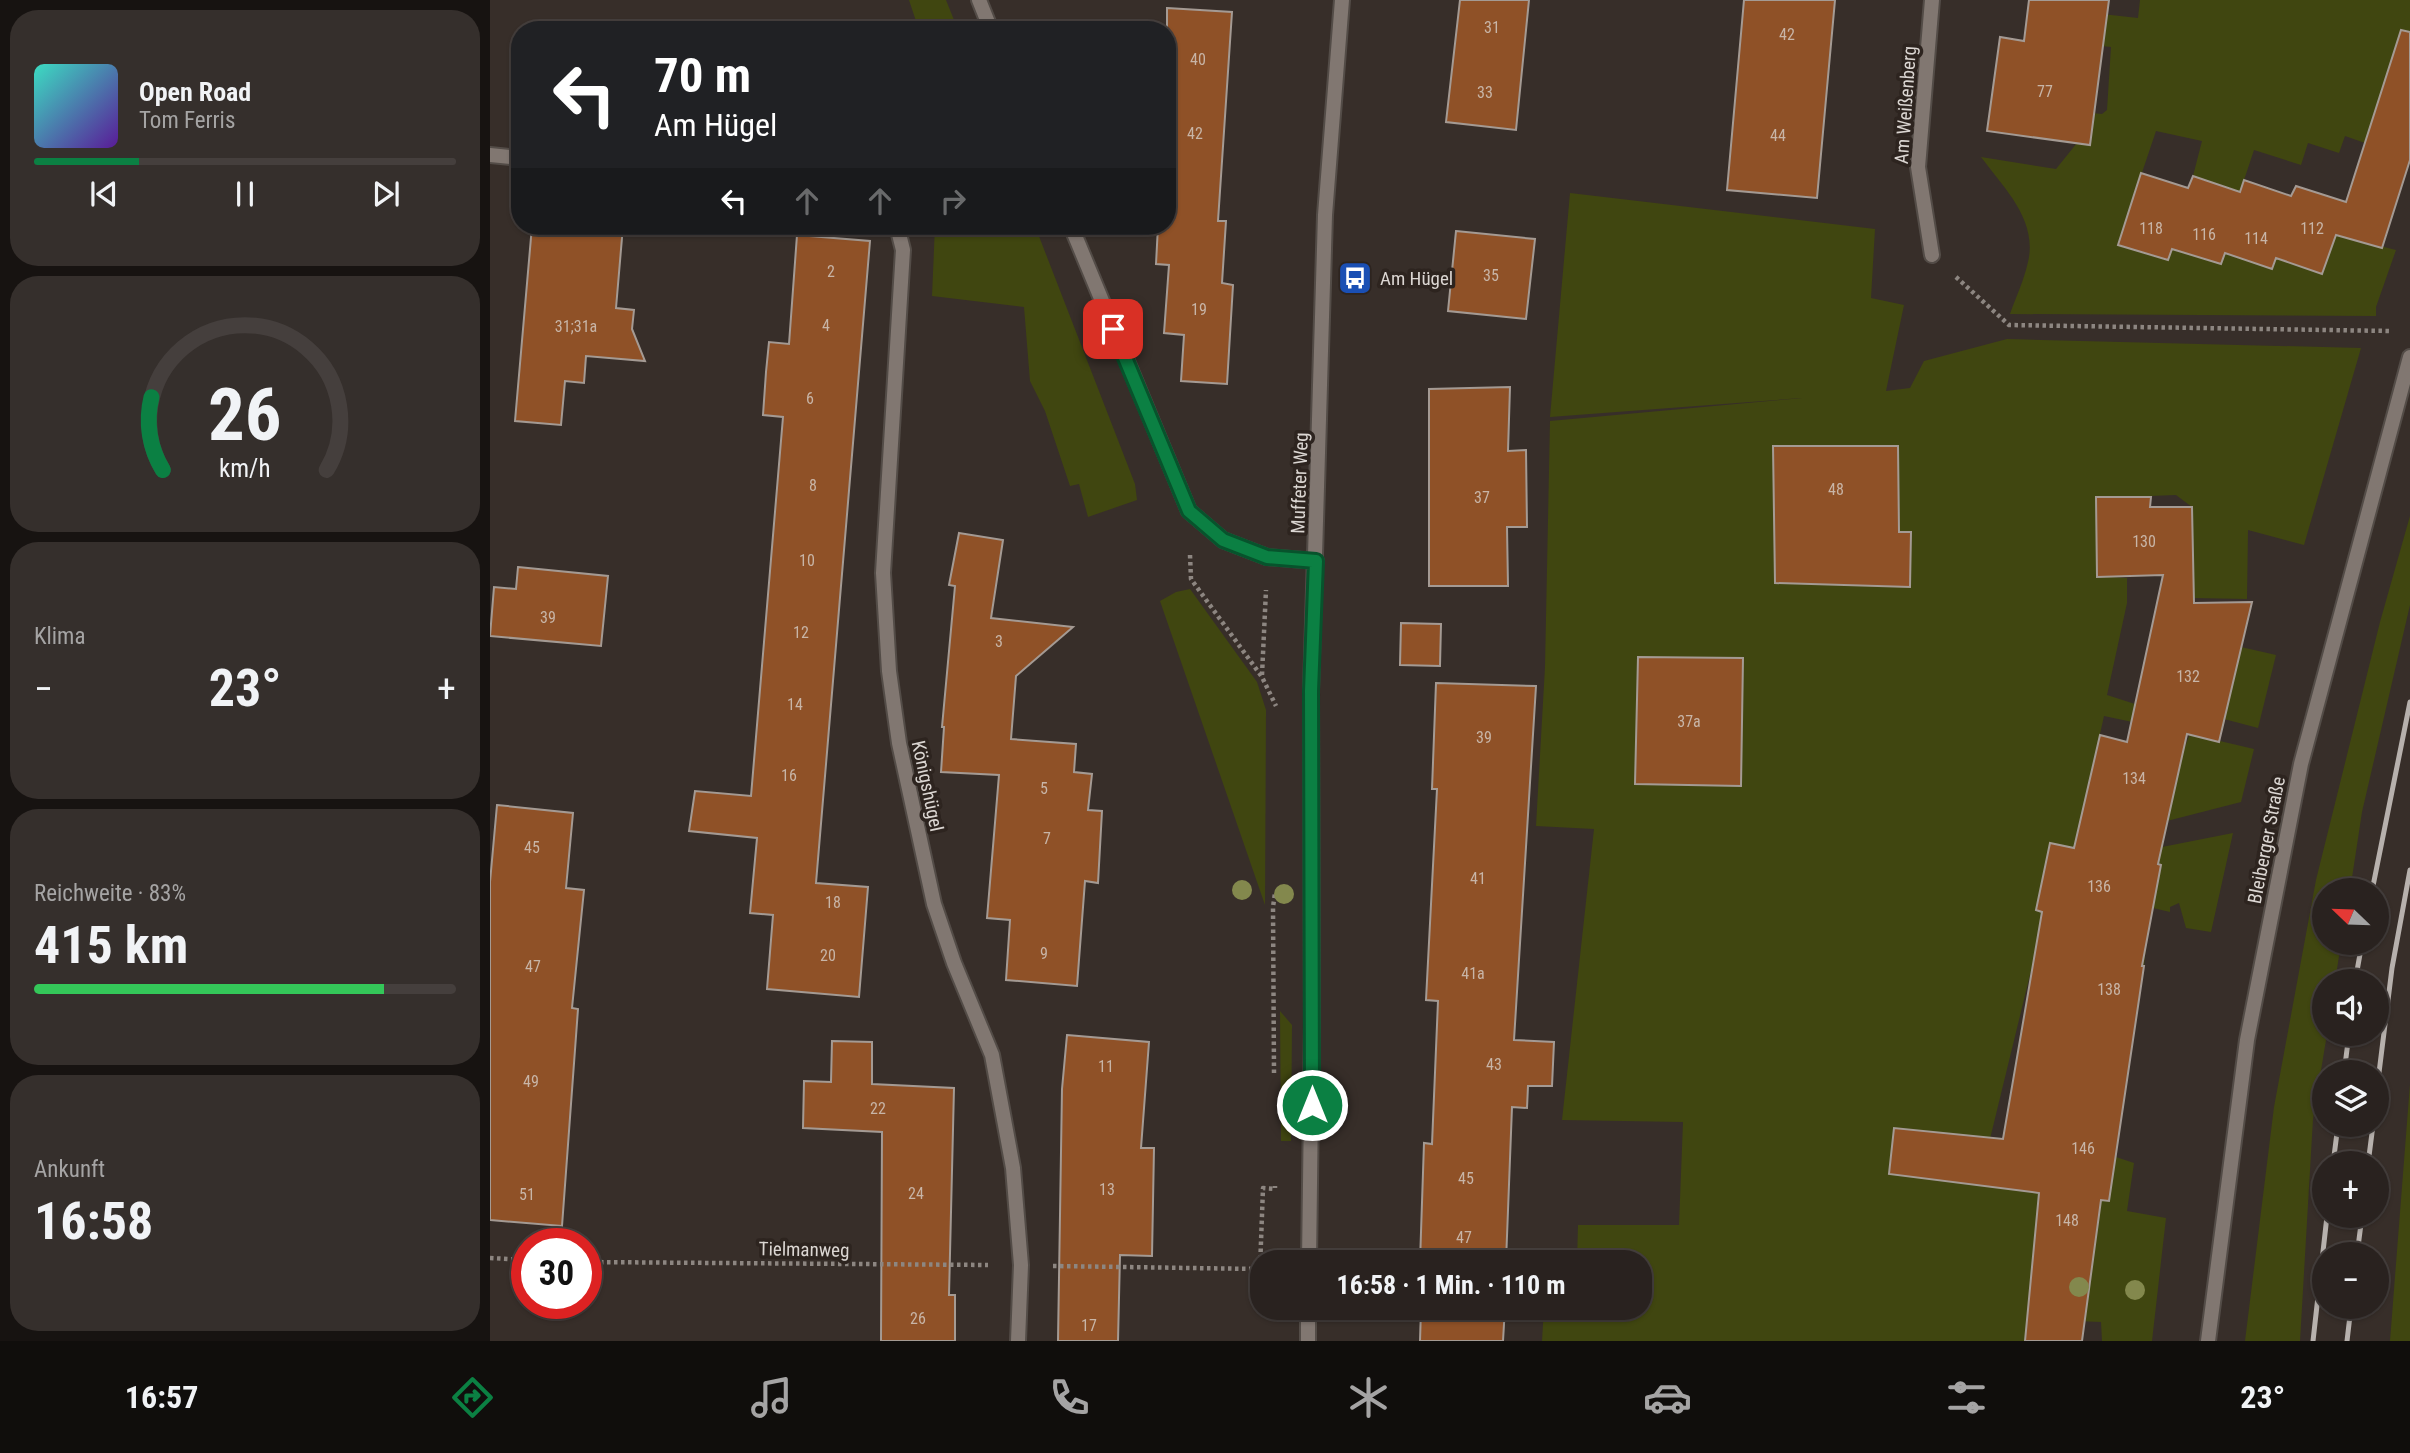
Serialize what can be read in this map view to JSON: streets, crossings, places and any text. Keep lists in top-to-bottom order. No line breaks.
{"streets":{"street":["Am Weißenberg","Muffeter Weg","Königshügel","Bleiberger Straße"],"path":["Tielmanweg"]},"crossings":[["Königshügel","Tielmanweg"]],"places":{"bus stop":["Am Hügel"]},"house_numbers":["31","42","40","77","33","42","44","118","112","116","114","2","35","19","4","31;31a","6","8","48","37","130","10","39","12","3","132","14","37a","39","16","134","5","7","45","41","136","18","9","20","47","41a","138","43","11","49","22","146","45","13","24","51","148","47","26","17"],"north":"top left","page":{"turn":["70 m","Am Hügel"],"song":["Open Road","Tom Ferris"],"tile":["Klima",["Reichweite · 83%","415 km"],["Ankunft","16:58"]],"heat":["−","23°","+"],"map_buttons":["+","−"],"limit":"30","trip":"16:58 · 1 Min. · 110 m","tabs":["16:57","23°"],"gauge":["26","km/h"]}}
